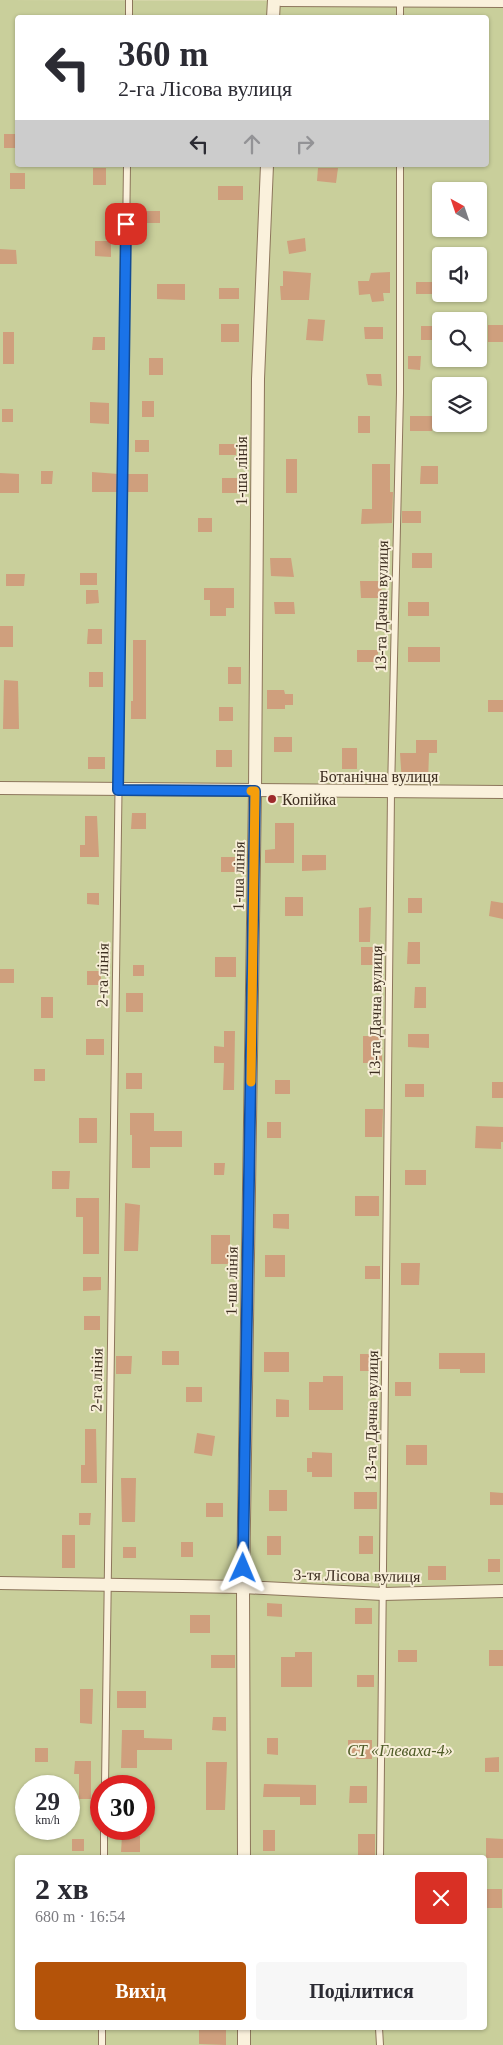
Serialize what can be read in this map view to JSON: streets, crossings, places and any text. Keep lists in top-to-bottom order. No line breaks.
{"streets":{"street":["1-ша лінія","Ботанічна вулиця","3-тя Лісова вулиця"],"lane":["13-та Дачна вулиця","2-га лінія"]},"crossings":[["1-ша лінія","Ботанічна вулиця"],["1-ша лінія","3-тя Лісова вулиця"],["13-та Дачна вулиця","Ботанічна вулиця"],["13-та Дачна вулиця","3-тя Лісова вулиця"],["Ботанічна вулиця","2-га лінія"],["2-га лінія","3-тя Лісова вулиця"]],"parks":["СТ «Глеваха-4»"],"places":["Копійка"],"north":"top left","page":{"turn":["360 m","2-га Лісова вулиця"],"speed":"29 km/h","limit":"30","heading":["2 хв","680 m · 16:54"],"buttons":["Вихід","Поділитися"]}}
